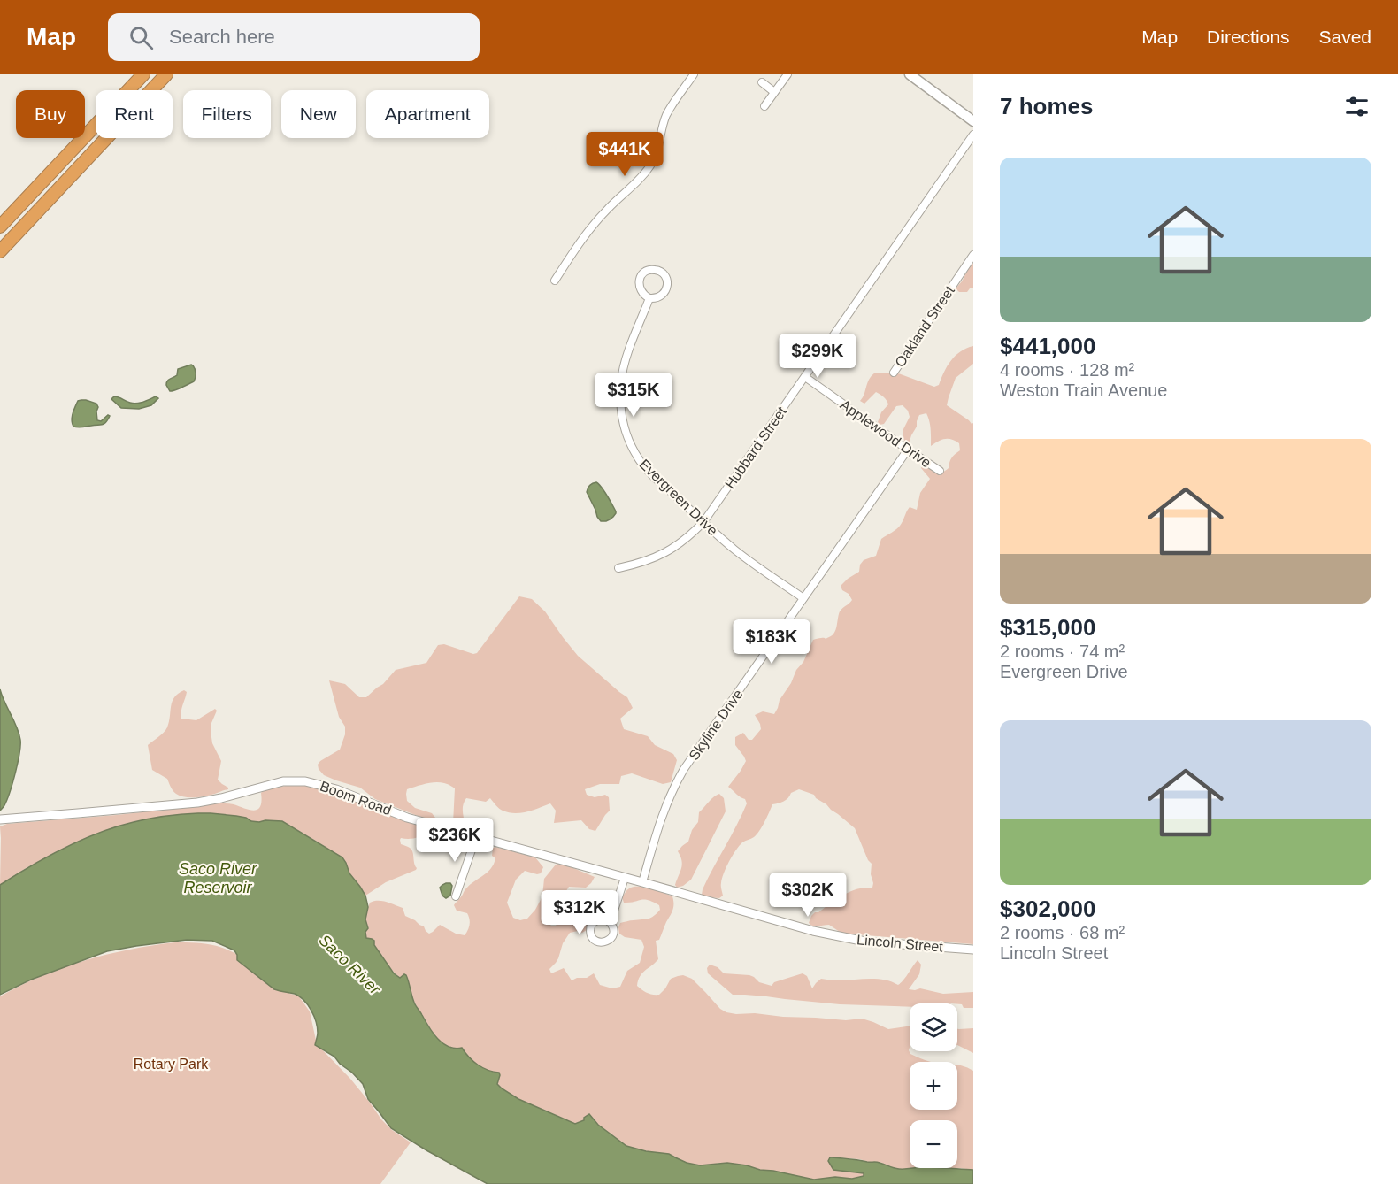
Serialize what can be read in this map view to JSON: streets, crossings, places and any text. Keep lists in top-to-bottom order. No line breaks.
{"streets":{"street":["Oakland Street","Applewood Drive","Hubbard Street","Evergreen Drive","Skyline Drive","Boom Road","Lincoln Street"]},"crossings":[["Applewood Drive","Hubbard Street"],["Applewood Drive","Skyline Drive"],["Hubbard Street","Evergreen Drive"],["Evergreen Drive","Skyline Drive"],["Skyline Drive","Boom Road"],["Skyline Drive","Lincoln Street"],["Boom Road","Lincoln Street"]],"water":["Saco River Reservoir","Saco River"],"parks":["Rotary Park"],"page":{"header":"Map","search":"Search here","nav":["Map","Directions","Saved"],"heading":"7 homes","chip":["Buy","Rent","Filters","New","Apartment"],"price":["$441K","$299K","$315K","$183K","$236K","$302K","$312K"],"list":[{"name":"$441,000","note":"4 rooms · 128 m² · Weston Train Avenue"},{"name":"$315,000","note":"2 rooms · 74 m² · Evergreen Drive"},{"name":"$302,000","note":"2 rooms · 68 m² · Lincoln Street"}],"map_buttons":["+","−"]}}
